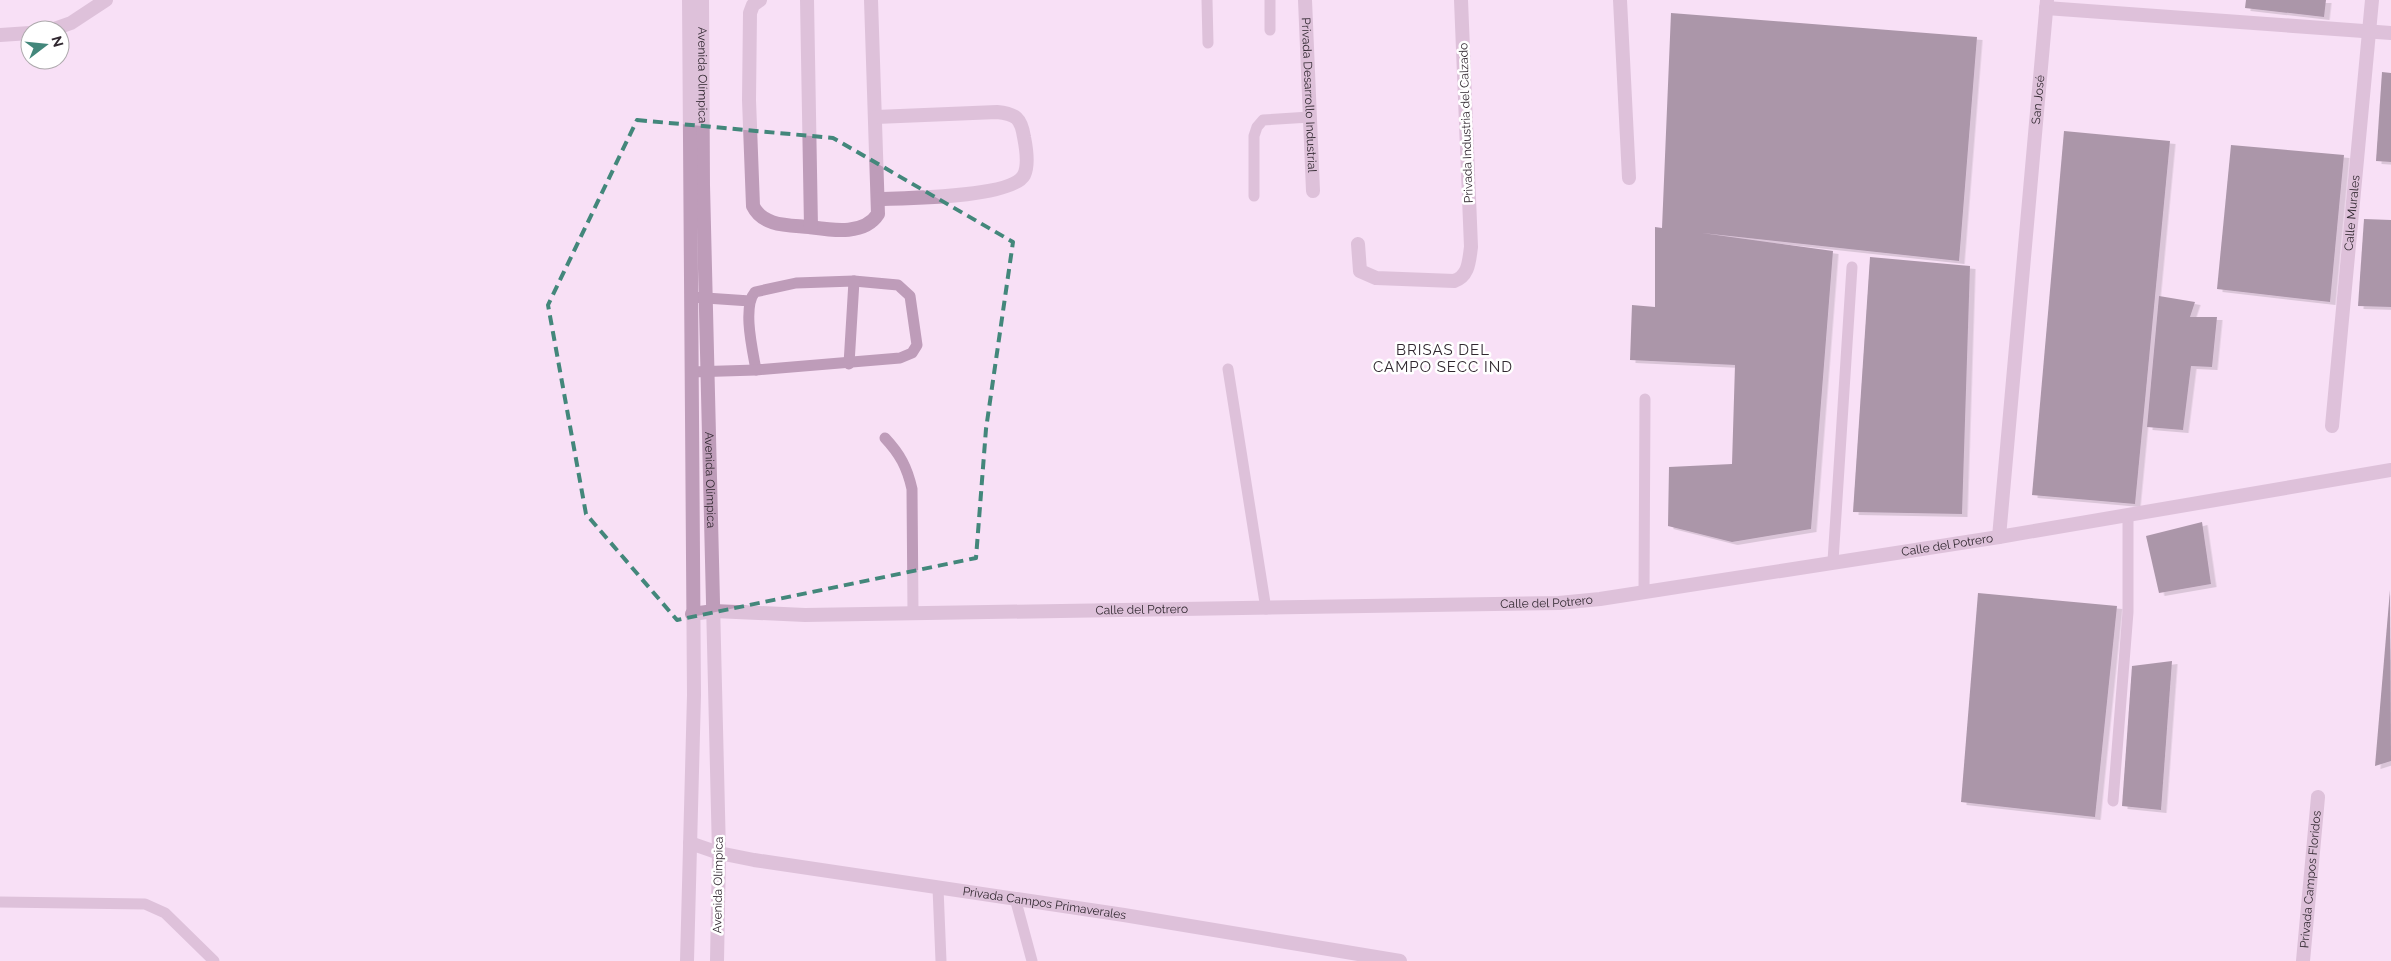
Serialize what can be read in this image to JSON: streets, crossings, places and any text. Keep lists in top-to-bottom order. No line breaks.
{"streets":{"street":["Avenida Olímpica","Privada Desarrollo Industrial","San José","Privada Industria del Calzado","Calle Murales","Calle del Potrero","Privada Campos Floridos","Privada Campos Primaverales"]},"crossings":[["Avenida Olímpica","Calle del Potrero"],["Avenida Olímpica","Privada Campos Primaverales"],["San José","Calle Murales"],["San José","Calle del Potrero"]],"districts":["BRISAS DEL CAMPO SECC IND"],"north":"right"}
